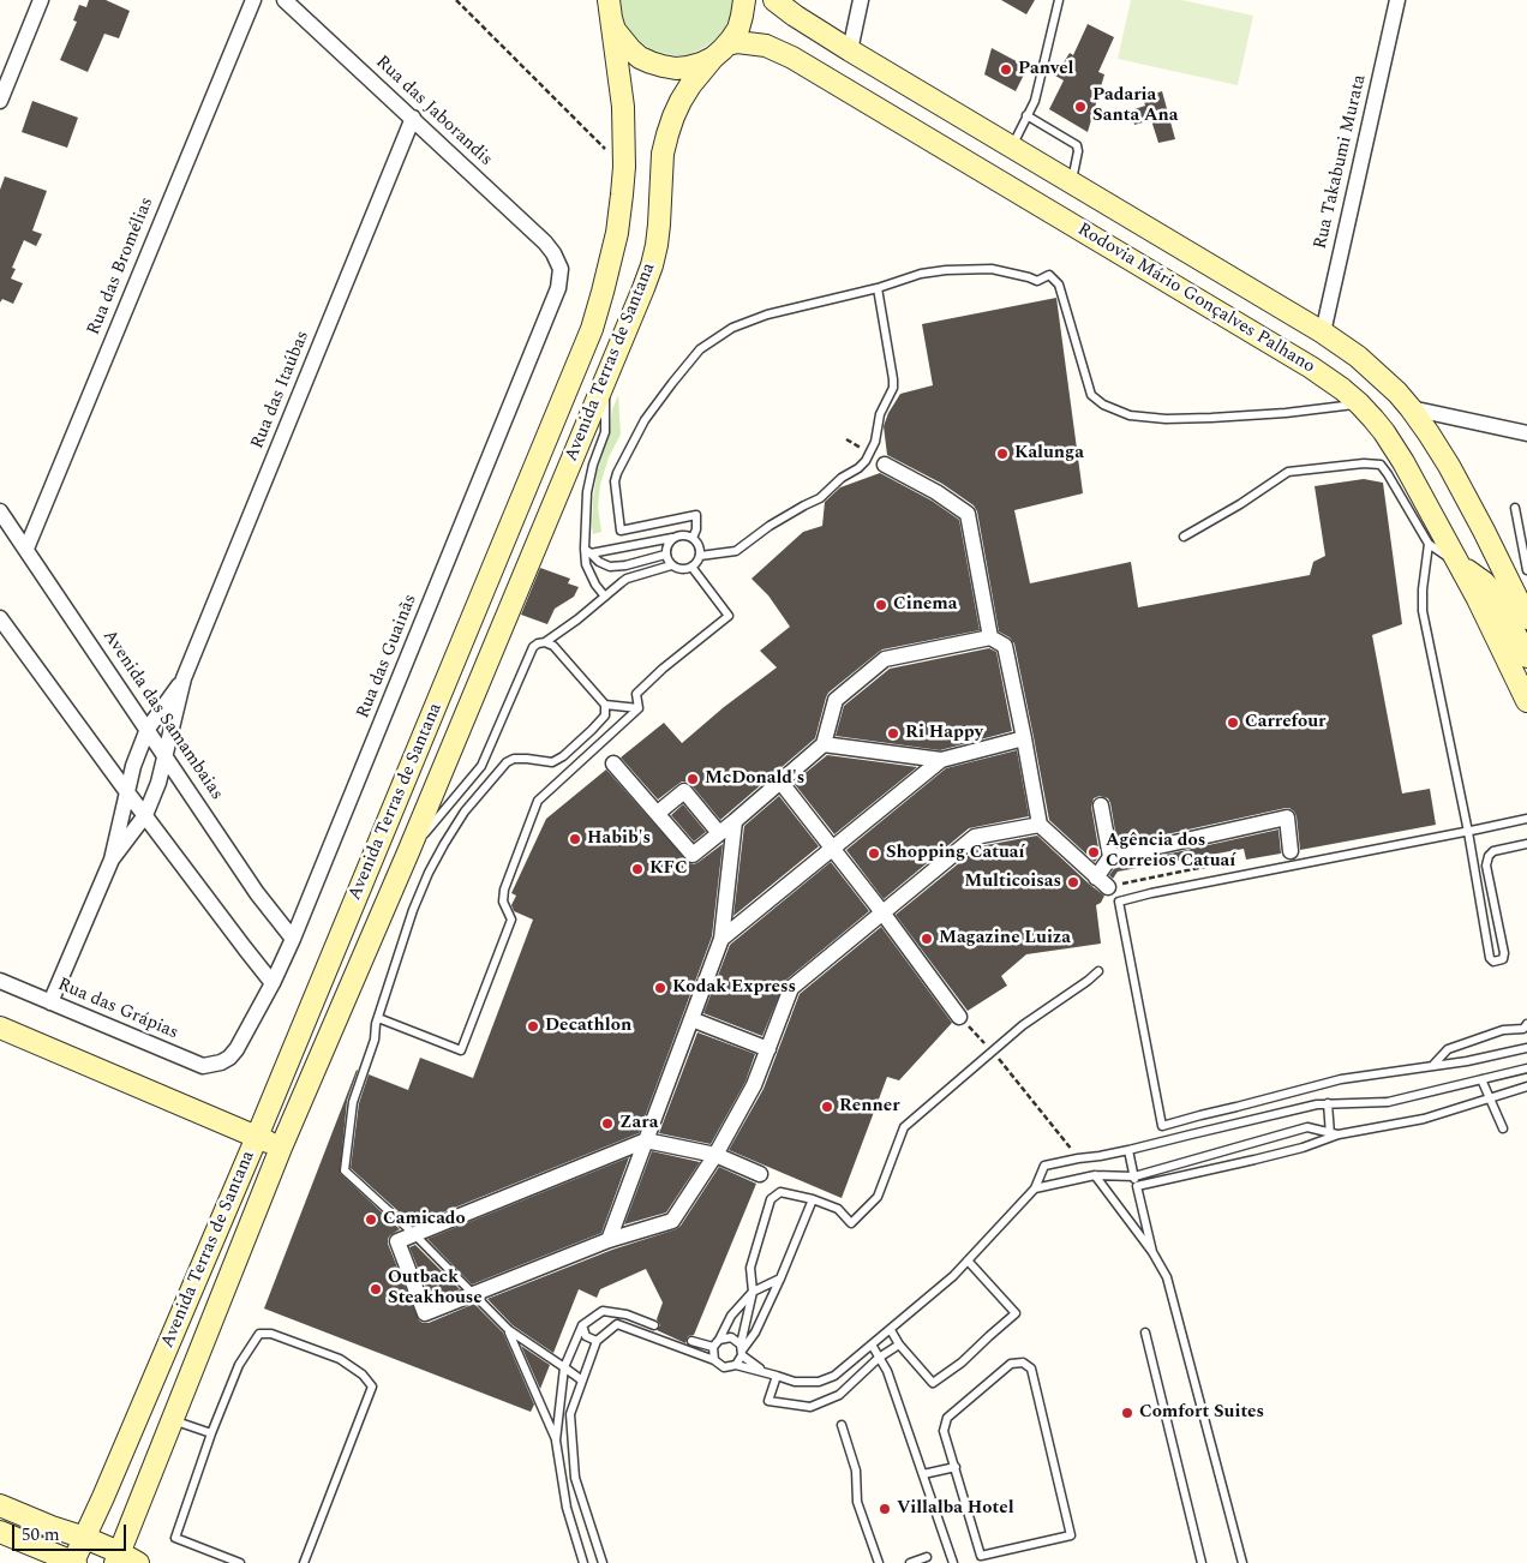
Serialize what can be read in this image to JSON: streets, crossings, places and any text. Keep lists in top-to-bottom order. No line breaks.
{"streets":{"street":["Rua das Jaborandis","Rua Takabumi Murata","Rua das Bromélias","Rodovia Mário Gonçalves Palhano","Avenida Terras de Santana","Rua das Itaúbas","Rua das Guainãs","Avenida das Samambaias","Rua das Grápias"]},"crossings":[["Rua das Jaborandis","Rua das Itaúbas"],["Rua das Jaborandis","Rua das Guainãs"],["Rua Takabumi Murata","Rodovia Mário Gonçalves Palhano"],["Rua das Bromélias","Avenida das Samambaias"],["Rodovia Mário Gonçalves Palhano","Avenida Terras de Santana"],["Rua das Itaúbas","Avenida das Samambaias"],["Rua das Itaúbas","Rua das Grápias"],["Rua das Guainãs","Avenida das Samambaias"],["Rua das Guainãs","Rua das Grápias"]],"places":["Panvel","Padaria Santa Ana","Kalunga","Cinema","Carrefour","Ri Happy","McDonald's","Habib's","Agência dos Correios Catuaí","Shopping Catuaí","KFC","Multicoisas","Magazine Luiza","Kodak Express","Decathlon","Renner","Zara","Camicado","Outback Steakhouse","Comfort Suites","Villalba Hotel"],"scale_bar":"50 m"}
